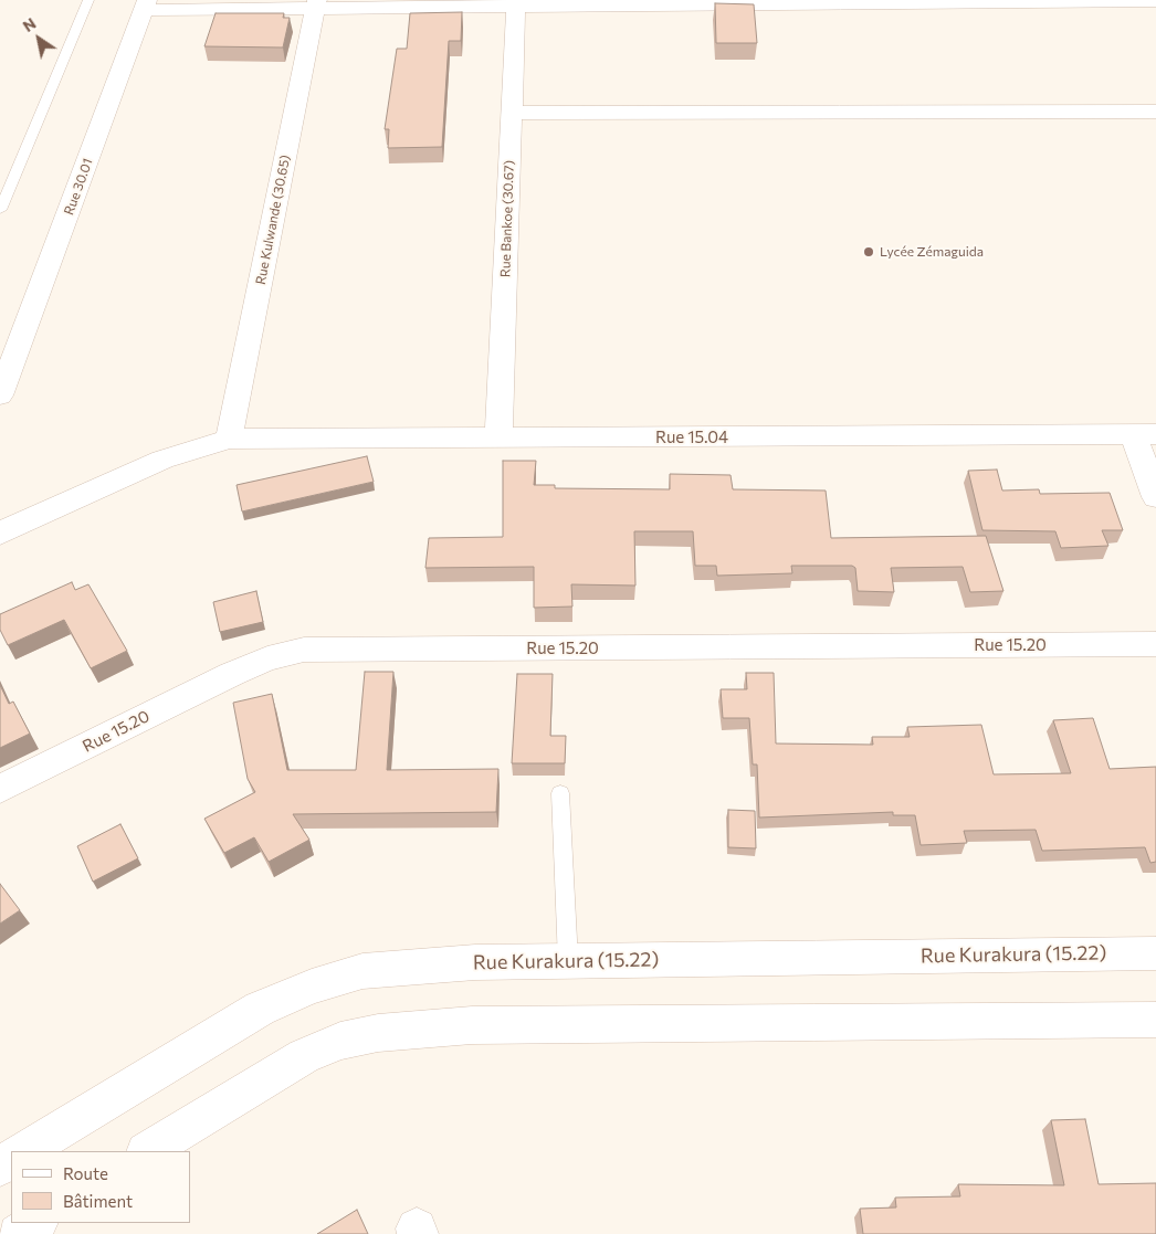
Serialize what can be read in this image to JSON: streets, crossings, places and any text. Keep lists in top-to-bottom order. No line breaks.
{"streets":{"street":["Rue 30.01","Rue Bankoe (30.67)","Rue Kulwande (30.65)","Rue 15.04","Rue 15.20","Rue Kurakura (15.22)"]},"crossings":[["Rue Bankoe (30.67)","Rue 15.04"],["Rue Kulwande (30.65)","Rue 15.04"]],"places":["Lycée Zémaguida"],"legend":["Route","Bâtiment"],"north":"top left"}
